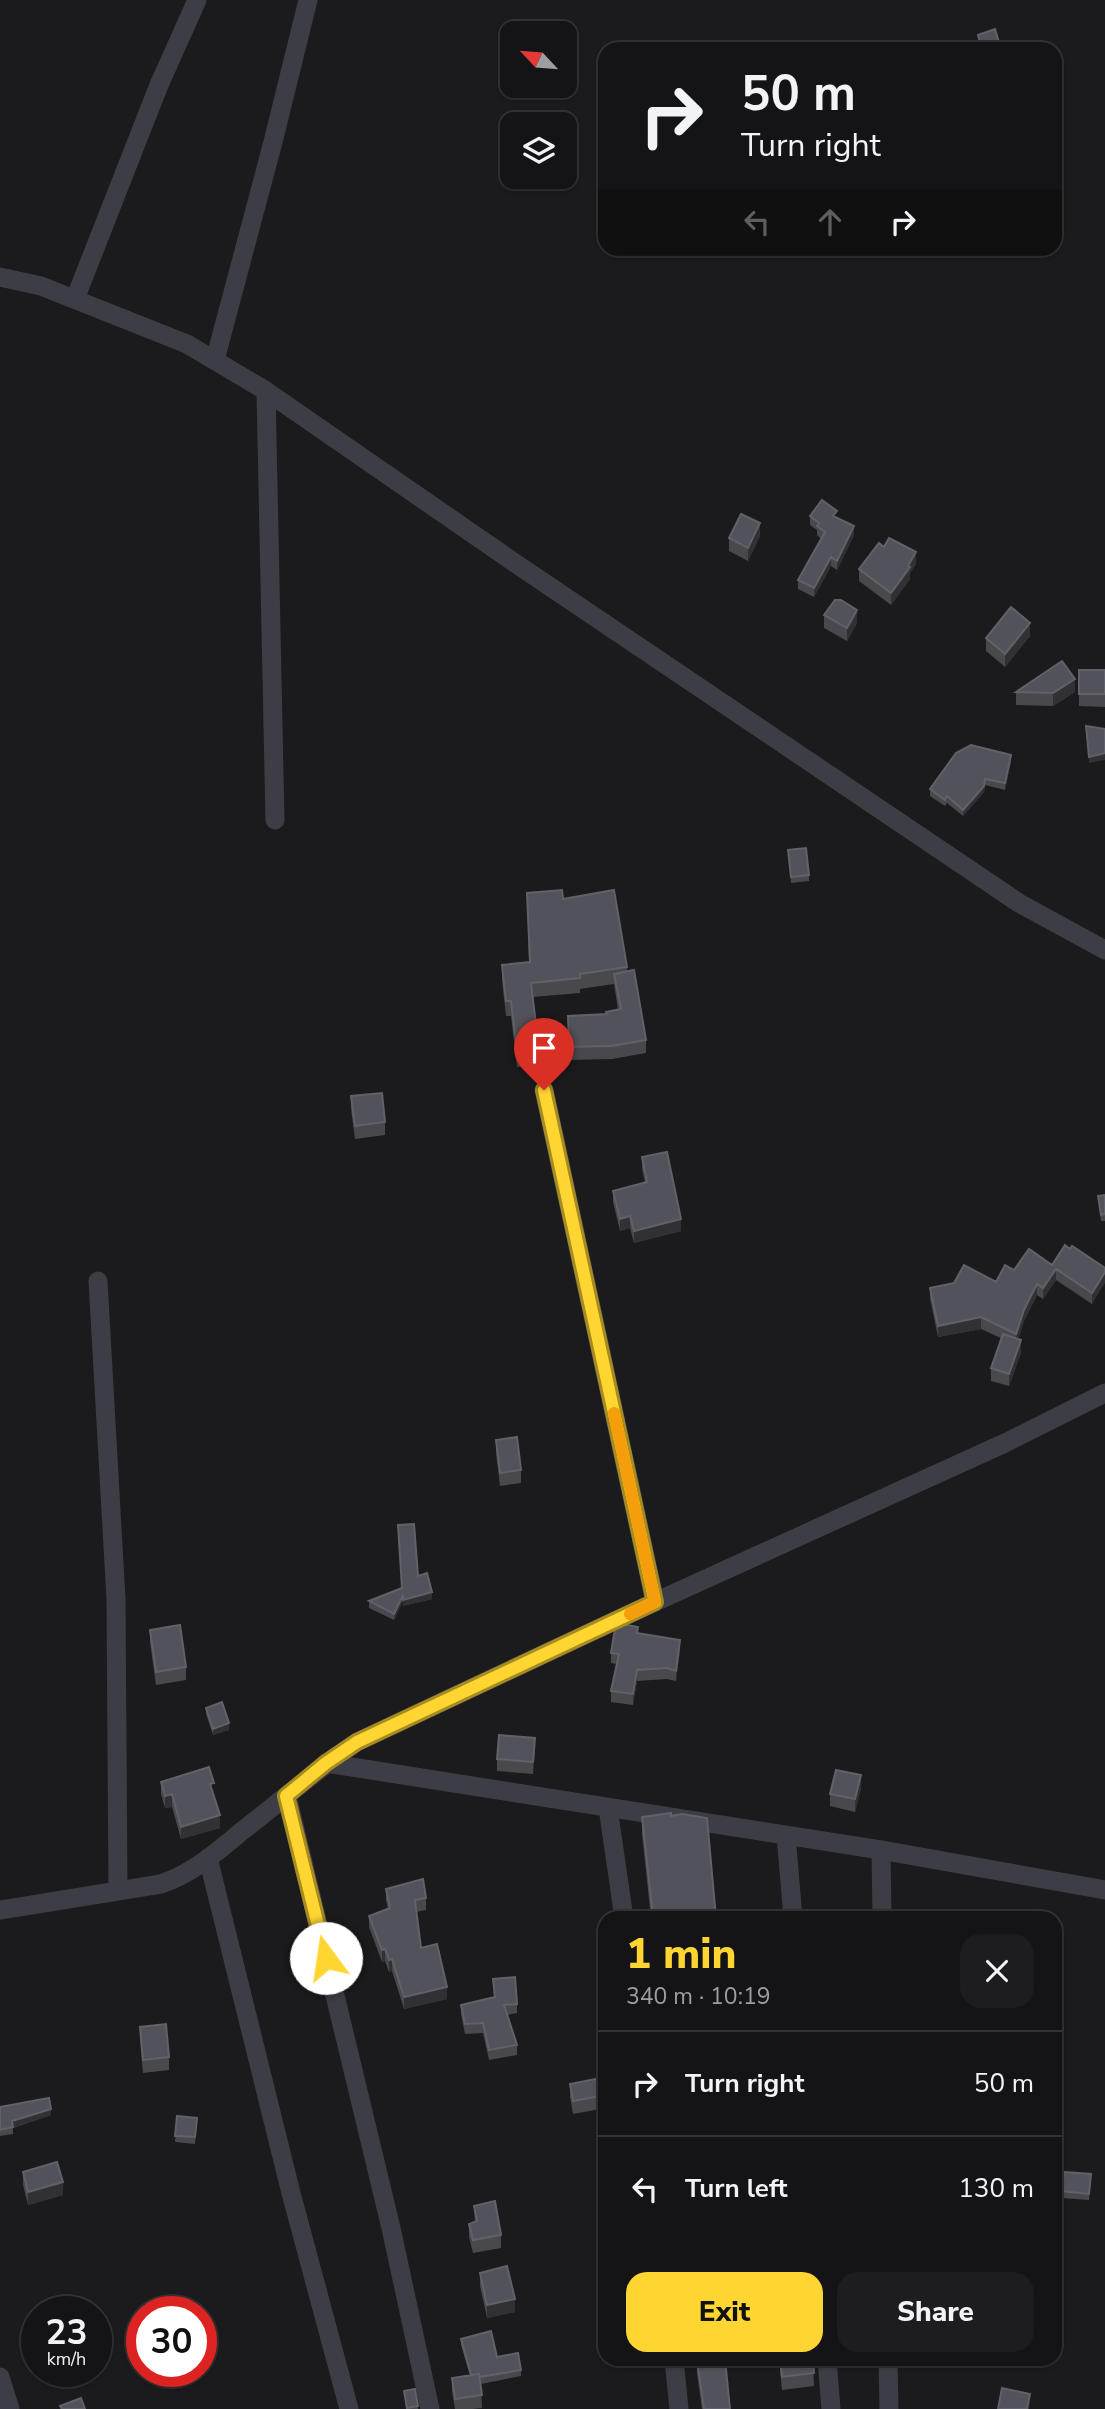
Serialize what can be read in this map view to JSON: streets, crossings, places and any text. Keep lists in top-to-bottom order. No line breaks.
{"north":"top left","page":{"turn":["50 m","Turn right"],"heading":["1 min","340 m · 10:19"],"list":[{"name":"Turn right","value":"50 m"},{"name":"Turn left","value":"130 m"}],"buttons":["Exit","Share"],"speed":"23 km/h","limit":"30"}}
